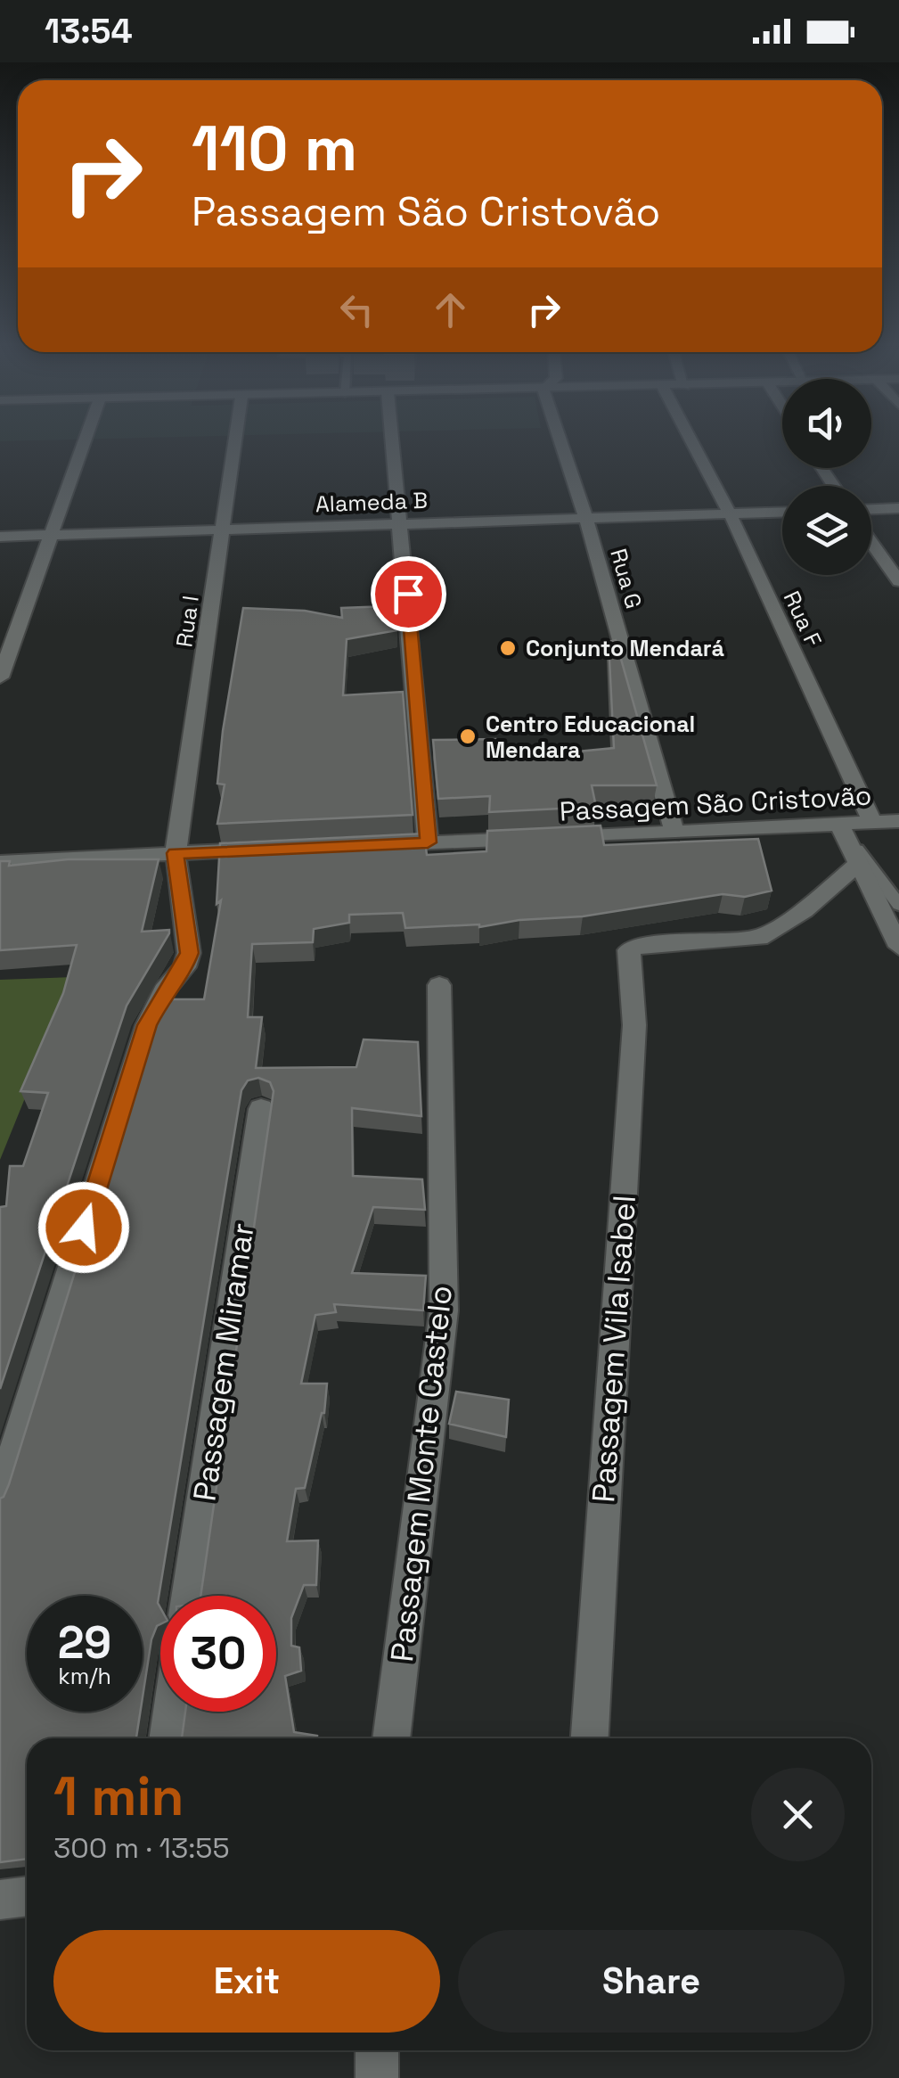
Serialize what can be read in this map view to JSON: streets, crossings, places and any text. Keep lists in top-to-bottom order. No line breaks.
{"streets":{"street":["Alameda B","Rua G","Rua F","Rua I","Passagem São Cristovão","Passagem Vila Isabel","Passagem Miramar","Passagem Monte Castelo"]},"crossings":[["Alameda B","Rua G"],["Alameda B","Rua F"],["Alameda B","Rua I"],["Rua G","Passagem São Cristovão"],["Rua F","Passagem São Cristovão"]],"places":["Conjunto Mendará","Centro Educacional Mendara"],"page":{"status":"13:54","turn":["110 m","Passagem São Cristovão"],"speed":"29 km/h","limit":"30","heading":["1 min","300 m · 13:55"],"buttons":["Exit","Share"]}}
